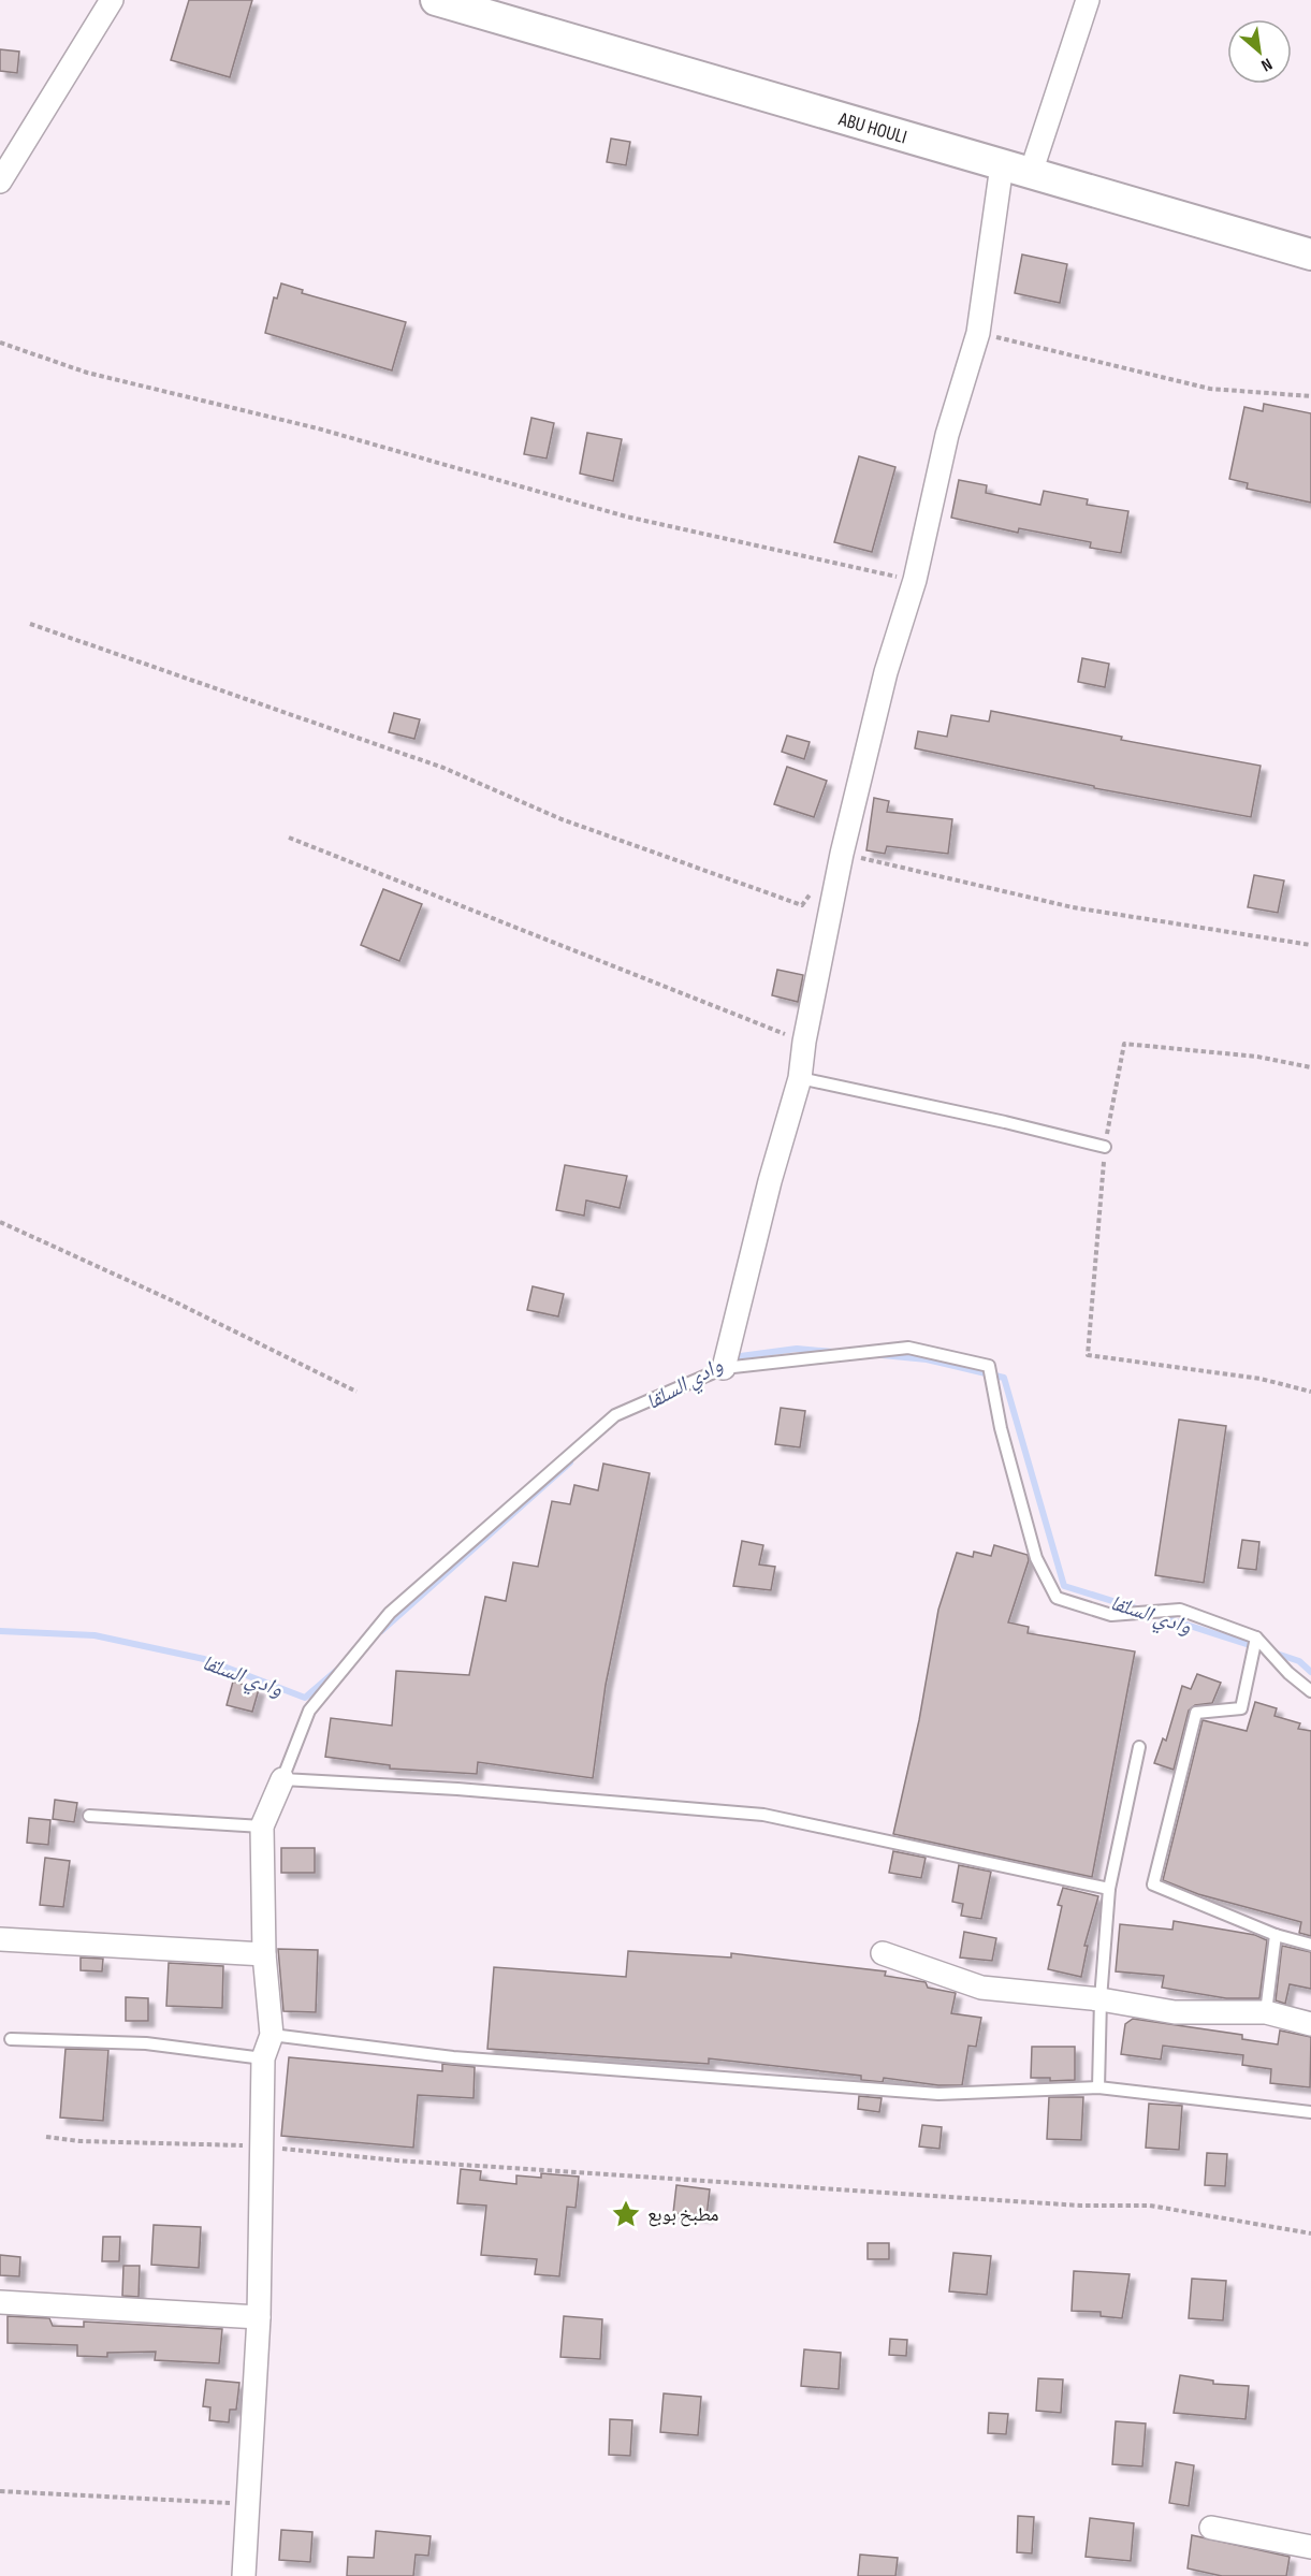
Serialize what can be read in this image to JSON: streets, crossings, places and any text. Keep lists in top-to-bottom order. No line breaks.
{"streets":{"street":["ABU HOULI"]},"water":["وادي السلقا"],"places":{"place":["مطبخ بوبع"]},"north":"bottom right"}
